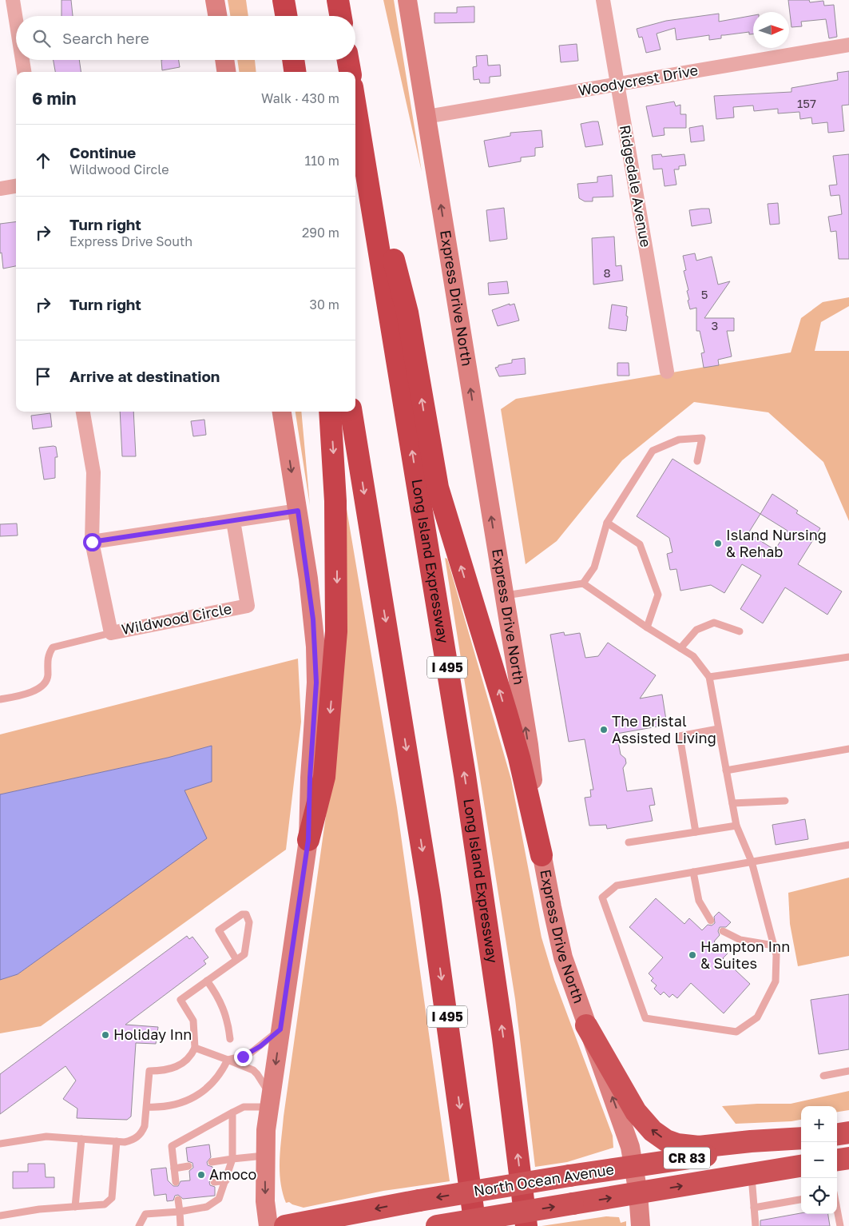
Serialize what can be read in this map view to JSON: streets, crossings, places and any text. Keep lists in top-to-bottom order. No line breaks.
{"streets":{"highway":["Long Island Expressway","I 495","CR 83","North Ocean Avenue"],"main road":["Express Drive North"],"street":["Woodycrest Drive","Ridgedale Avenue","Wildwood Circle"]},"crossings":[["Woodycrest Drive","Ridgedale Avenue"],["Woodycrest Drive","Express Drive North"],["Express Drive North","North Ocean Avenue"]],"one_way":["Express Drive North"],"places":["Island Nursing & Rehab","The Bristal Assisted Living","Hampton Inn & Suites","Holiday Inn","Amoco"],"house_numbers":["157","8","5","3"],"north":"right","page":{"search":"Search here","heading":["6 min","Walk · 430 m"],"list":[["Continue","Wildwood Circle","110 m"],["Turn right","Express Drive South","290 m"],["Turn right","30 m"],"Arrive at destination"],"map_buttons":["+","−"]}}
